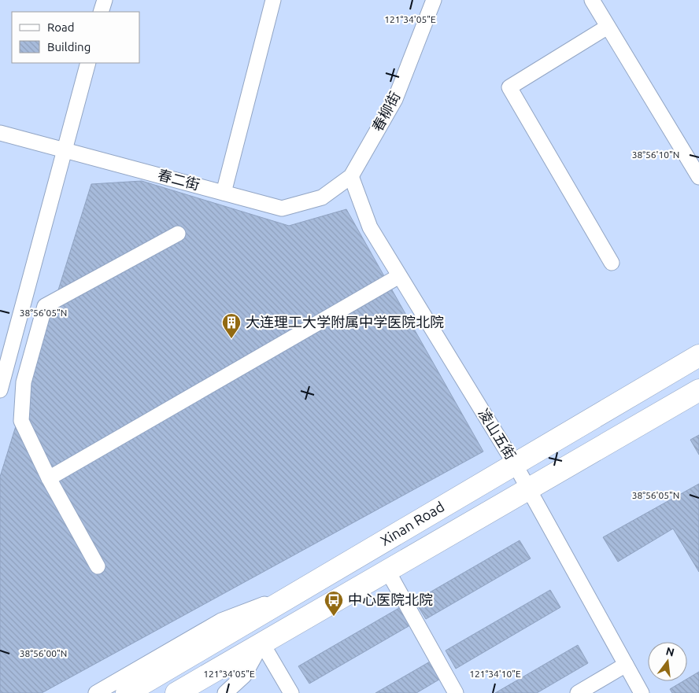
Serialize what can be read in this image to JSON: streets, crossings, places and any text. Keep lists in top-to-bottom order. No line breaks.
{"streets":{"main road":["Xinan Road"],"street":["春柳街","春二街","凌山五街"]},"crossings":[["春柳街","春二街"],["春柳街","凌山五街"],["春二街","凌山五街"],["凌山五街","Xinan Road"]],"places":{"building":["大连理工大学附属中学医院北院"],"bus stop":["中心医院北院"]},"legend":["Road","Building"],"north":"top","coordinates":["121°34'05\"E","38°56'10\"N","38°56'05\"N","38°56'00\"N","121°34'10\"E"]}
